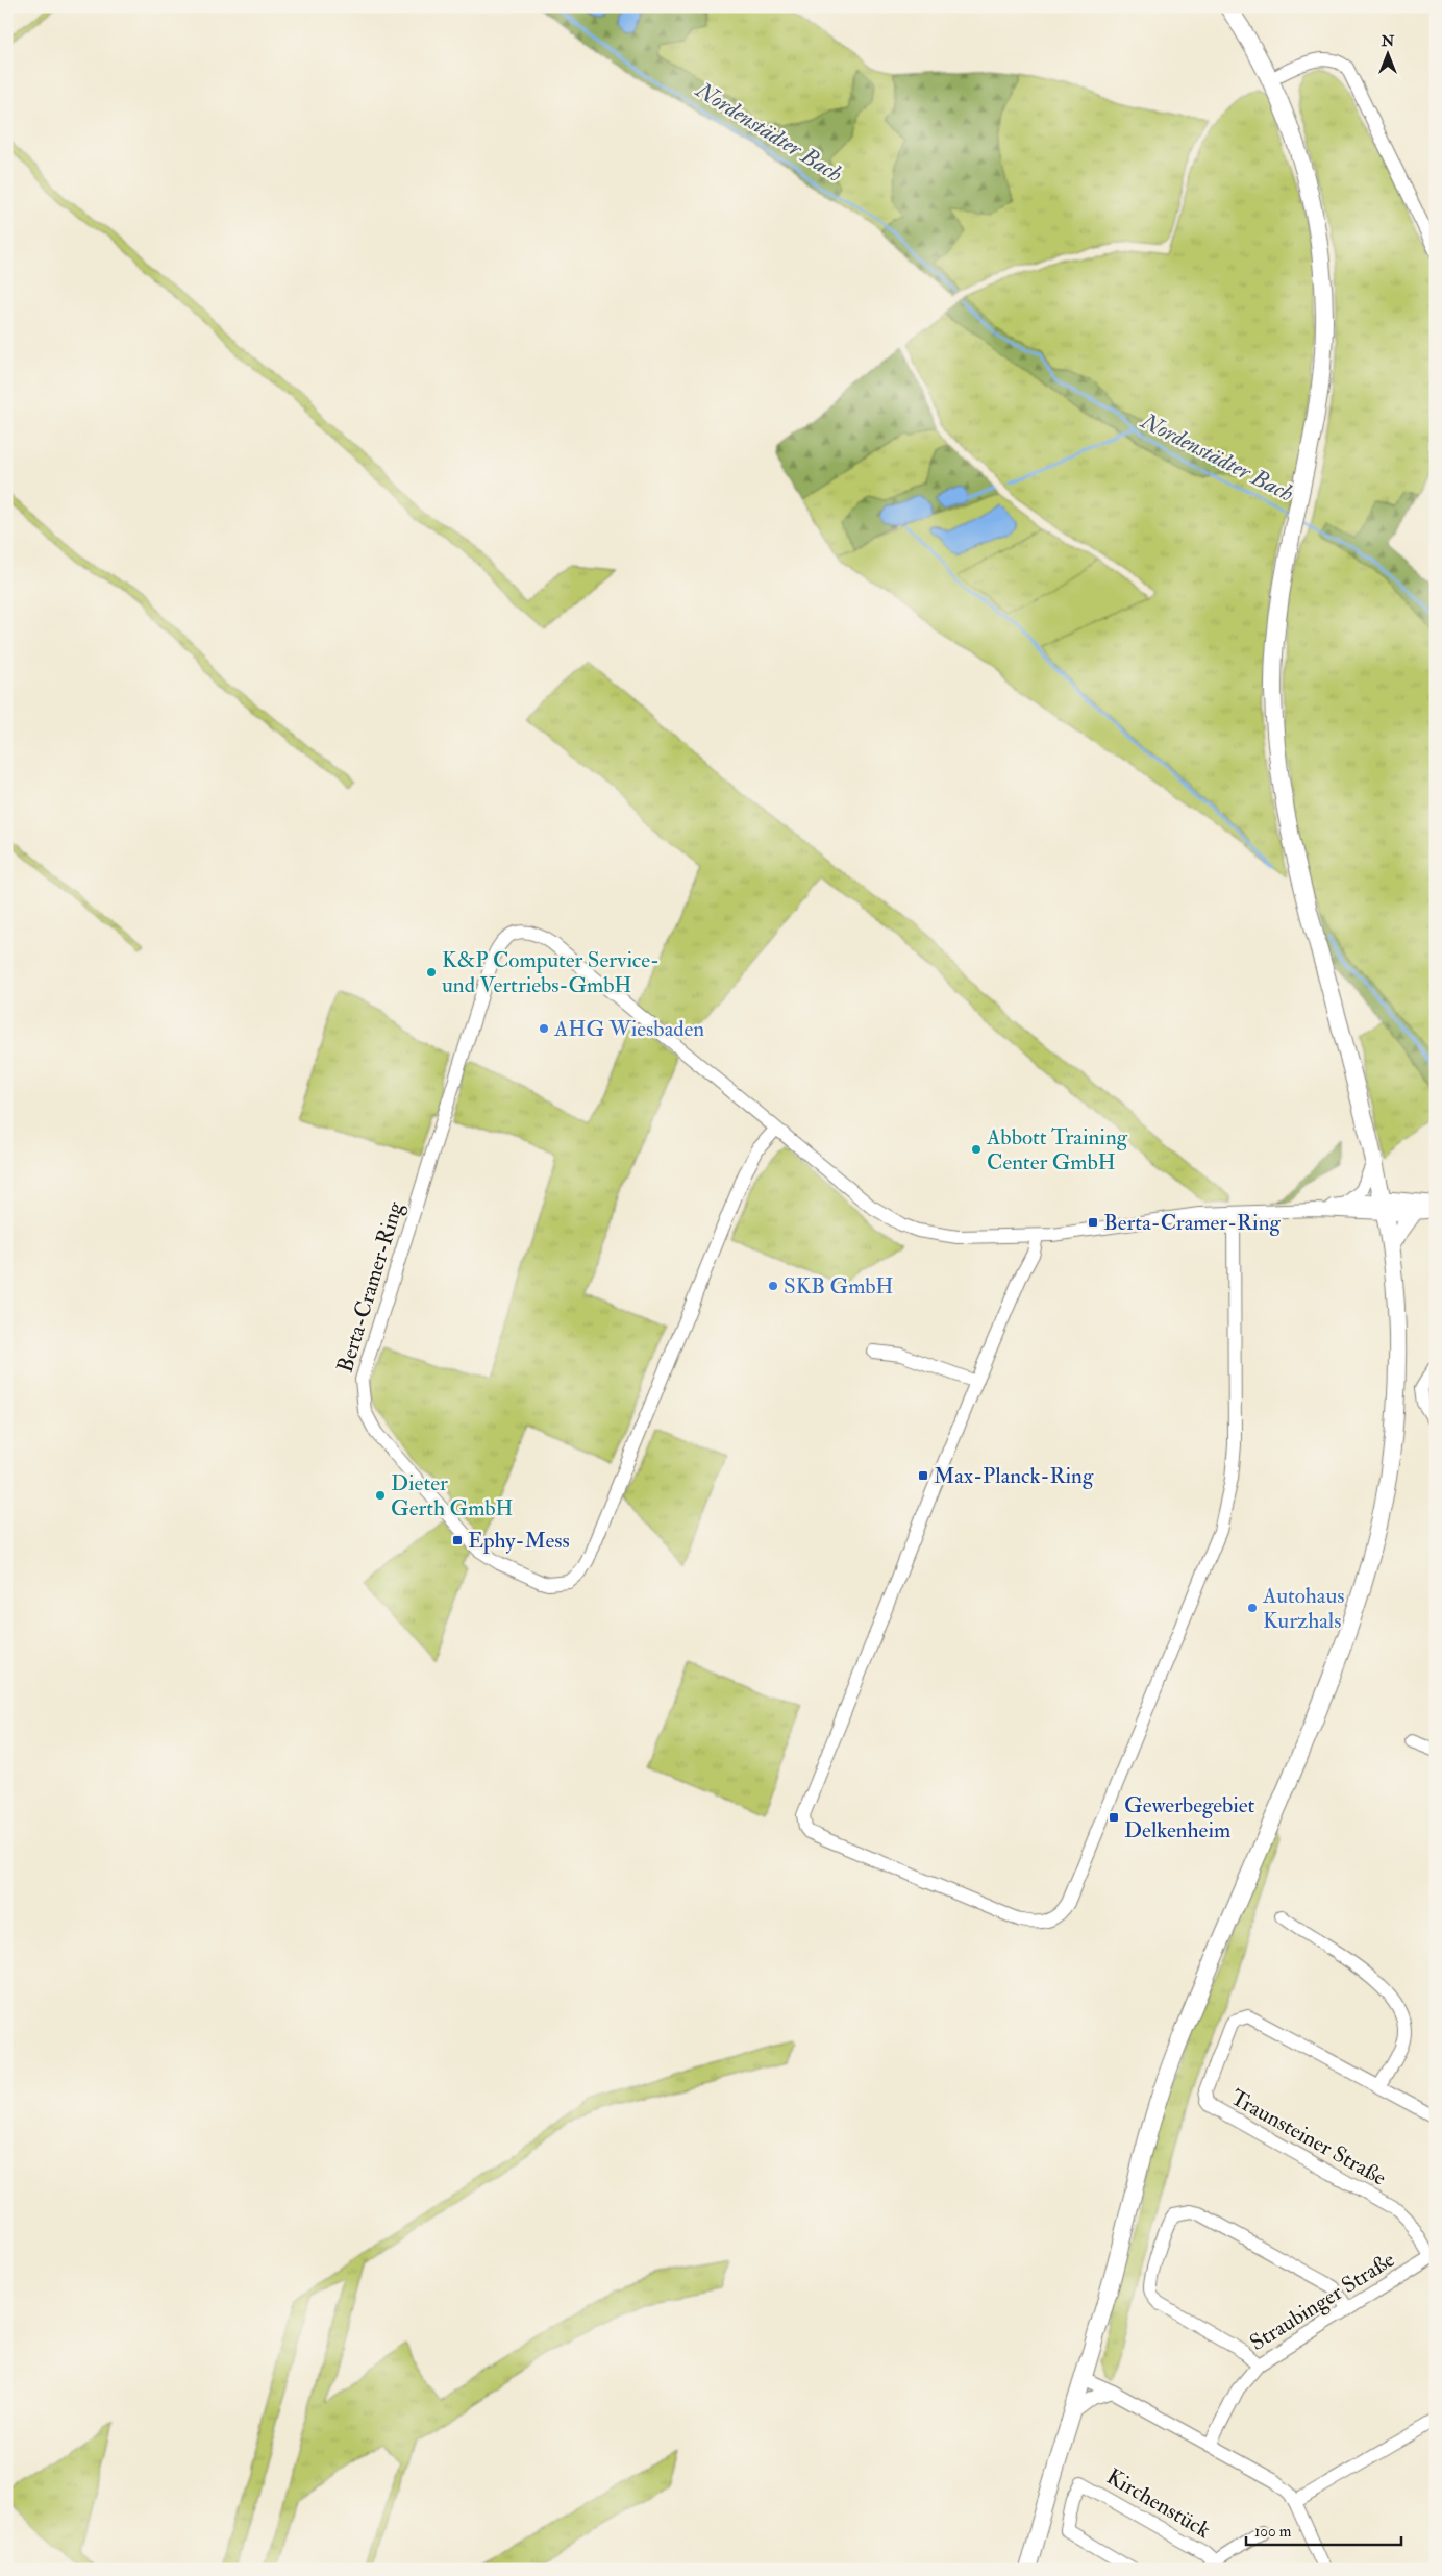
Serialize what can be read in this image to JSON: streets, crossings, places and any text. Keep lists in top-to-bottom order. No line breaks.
{"streets":{"street":["Berta-Cramer-Ring","Traunsteiner Straße","Straubinger Straße","Kirchenstück"]},"crossings":[["Traunsteiner Straße","Straubinger Straße"]],"water":["Nordenstädter Bach"],"places":{"other":["K&P Computer Service- und Vertriebs-GmbH","AHG Wiesbaden","Abbott Training Center GmbH","SKB GmbH","Dieter Gerth GmbH","Autohaus Kurzhals"],"transit":["Berta-Cramer-Ring","Max-Planck-Ring","Ephy-Mess","Gewerbegebiet Delkenheim"]},"scale_bar":"100 m","north":"top"}
